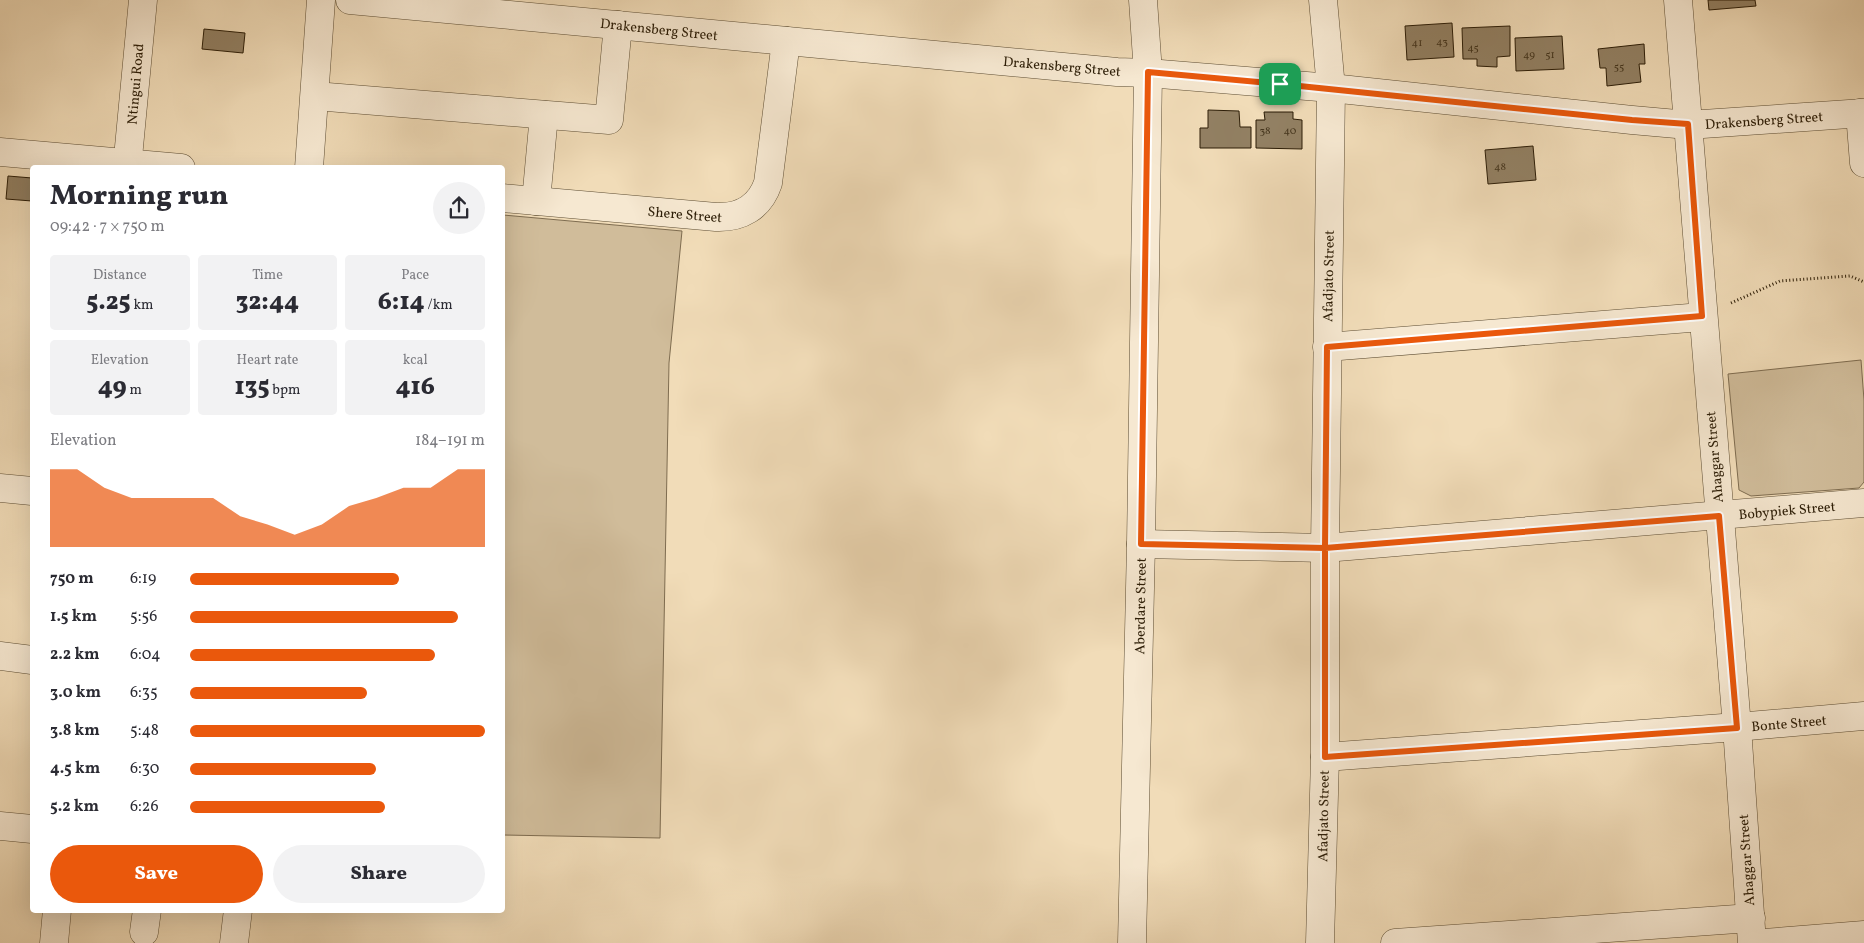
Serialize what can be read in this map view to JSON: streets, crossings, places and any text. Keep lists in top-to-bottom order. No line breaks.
{"streets":{"street":["Drakensberg Street","Ntingui Road","Shere Street","Afadjato Street","Ahaggar Street","Bobypiek Street","Aberdare Street","Bonte Street"]},"crossings":[["Drakensberg Street","Shere Street"],["Drakensberg Street","Afadjato Street"],["Drakensberg Street","Ahaggar Street"],["Drakensberg Street","Aberdare Street"],["Afadjato Street","Bobypiek Street"],["Afadjato Street","Bonte Street"],["Ahaggar Street","Bobypiek Street"],["Ahaggar Street","Bonte Street"],["Bobypiek Street","Aberdare Street"]],"house_numbers":["43","41","45","49","51","55","38","40","48"],"page":{"heading":["Morning run","09:42 · 7 × 750 m"],"stats":[["Distance","5.25 km"],["Time","32:44"],["Pace","6:14 /km"],["Elevation","49 m"],["Heart rate","135 bpm"],["kcal","416"]],"chart":["Elevation","184–191 m"],"list":[{"name":"750 m","note":"6:19"},{"name":"1.5 km","note":"5:56"},{"name":"2.2 km","note":"6:04"},{"name":"3.0 km","note":"6:35"},{"name":"3.8 km","note":"5:48"},{"name":"4.5 km","note":"6:30"},{"name":"5.2 km","note":"6:26"}],"buttons":["Save","Share"]}}
